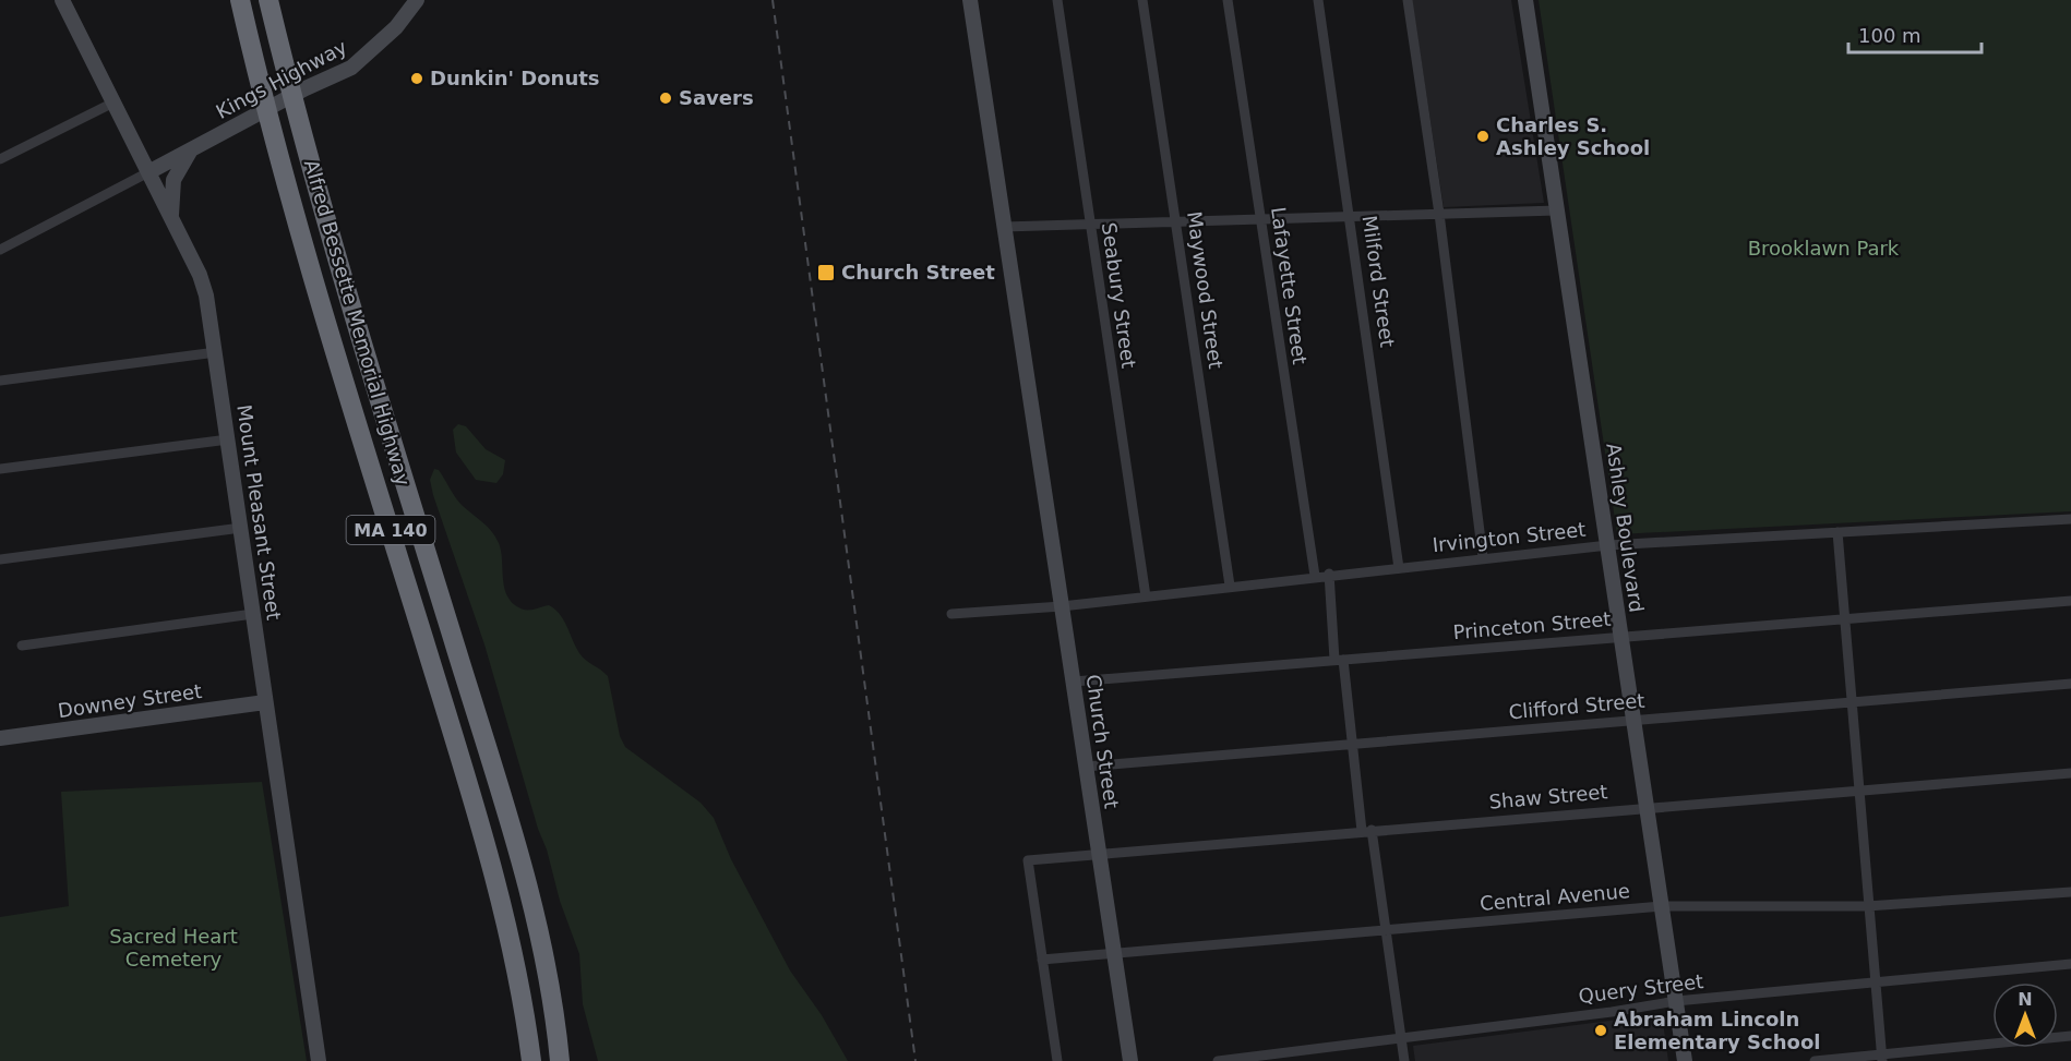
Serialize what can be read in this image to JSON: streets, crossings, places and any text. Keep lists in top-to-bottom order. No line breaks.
{"streets":{"highway":["Alfred Bessette Memorial Highway","MA 140"],"main road":["Kings Highway","Mount Pleasant Street","Ashley Boulevard","Downey Street","Church Street"],"street":["Milford Street","Lafayette Street","Maywood Street","Seabury Street","Irvington Street","Princeton Street","Clifford Street","Shaw Street","Central Avenue","Query Street"]},"crossings":[["Kings Highway","Mount Pleasant Street"],["Milford Street","Irvington Street"],["Lafayette Street","Irvington Street"],["Maywood Street","Irvington Street"],["Seabury Street","Irvington Street"],["Mount Pleasant Street","Downey Street"],["Ashley Boulevard","Irvington Street"],["Ashley Boulevard","Princeton Street"],["Ashley Boulevard","Clifford Street"],["Ashley Boulevard","Shaw Street"],["Ashley Boulevard","Central Avenue"],["Ashley Boulevard","Query Street"],["Irvington Street","Church Street"],["Princeton Street","Church Street"],["Clifford Street","Church Street"],["Church Street","Shaw Street"],["Church Street","Central Avenue"],["Shaw Street","Central Avenue"]],"parks":["Brooklawn Park","Sacred Heart Cemetery"],"places":{"other":["Dunkin' Donuts","Savers","Charles S. Ashley School","Abraham Lincoln Elementary School"],"transit":["Church Street"]},"scale_bar":"100 m","north":"top"}
